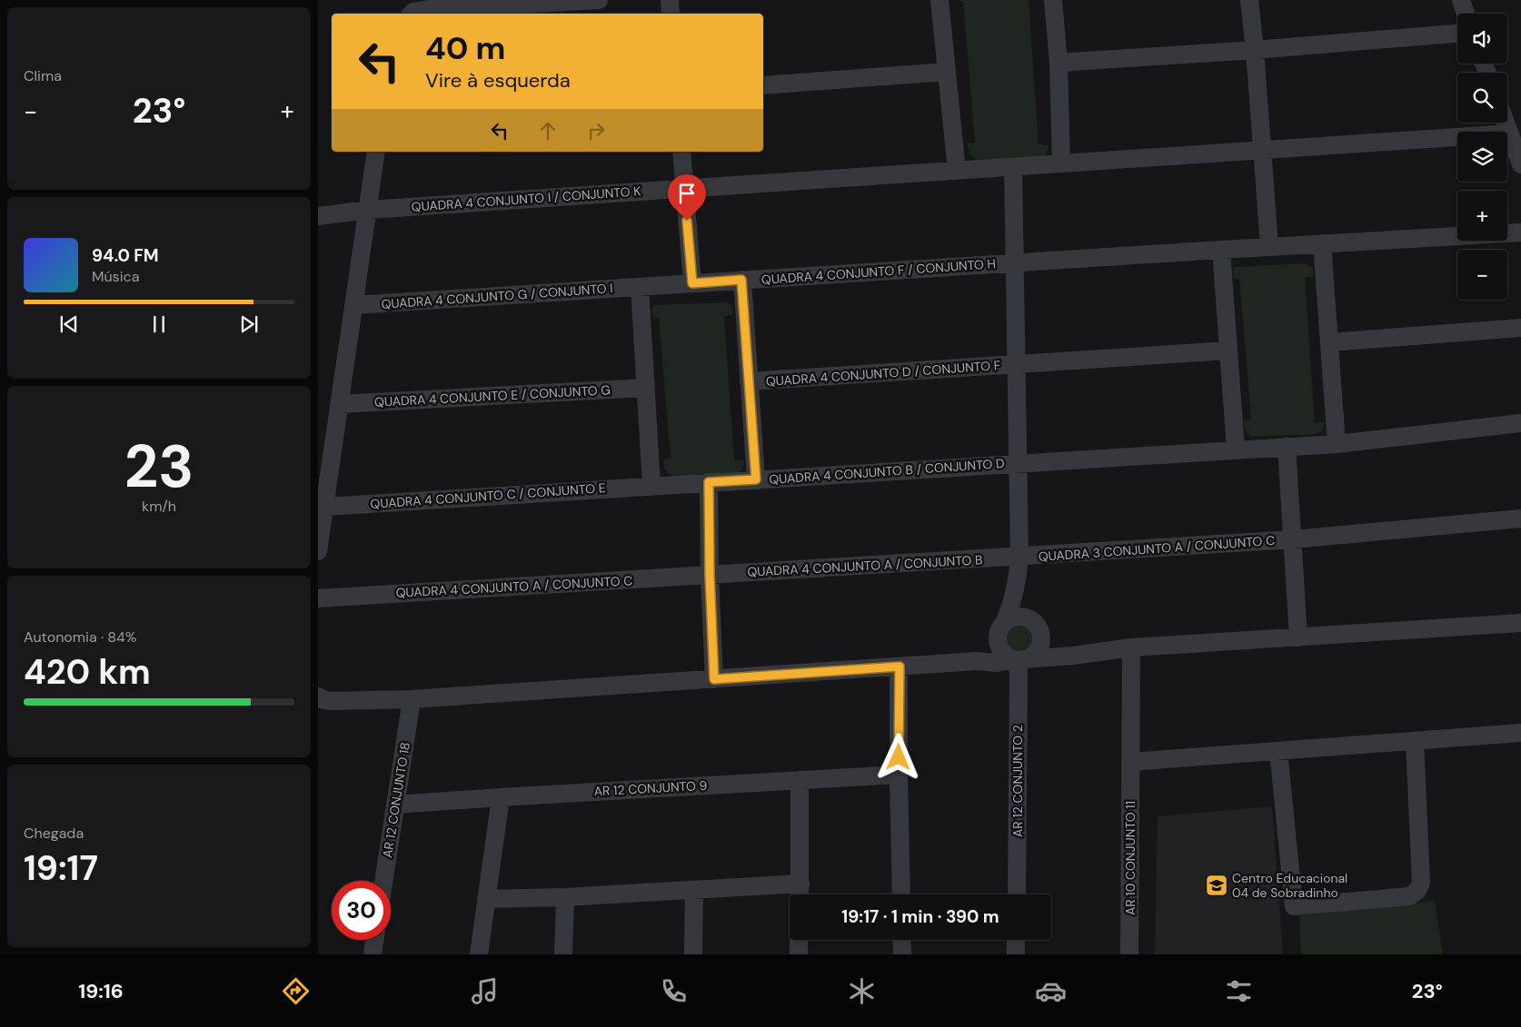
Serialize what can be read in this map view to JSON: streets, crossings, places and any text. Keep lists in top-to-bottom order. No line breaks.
{"streets":{"street":["QUADRA 4 CONJUNTO I / CONJUNTO K","QUADRA 4 CONJUNTO F / CONJUNTO H","QUADRA 4 CONJUNTO G / CONJUNTO I","QUADRA 4 CONJUNTO D / CONJUNTO F","QUADRA 4 CONJUNTO E / CONJUNTO G","QUADRA 4 CONJUNTO B / CONJUNTO D","QUADRA 4 CONJUNTO C / CONJUNTO E","QUADRA 3 CONJUNTO A / CONJUNTO C","QUADRA 4 CONJUNTO A / CONJUNTO B","QUADRA 4 CONJUNTO A / CONJUNTO C","AR 12 CONJUNTO 2","AR 12 CONJUNTO 9","AR 12 CONJUNTO 18","AR 10 CONJUNTO 11"]},"crossings":[["QUADRA 4 CONJUNTO F / CONJUNTO H","QUADRA 4 CONJUNTO G / CONJUNTO I"],["QUADRA 4 CONJUNTO B / CONJUNTO D","QUADRA 4 CONJUNTO C / CONJUNTO E"],["QUADRA 3 CONJUNTO A / CONJUNTO C","QUADRA 4 CONJUNTO A / CONJUNTO B"],["QUADRA 4 CONJUNTO A / CONJUNTO B","QUADRA 4 CONJUNTO A / CONJUNTO C"],["AR 12 CONJUNTO 9","AR 12 CONJUNTO 18"]],"places":{"school or university":["Centro Educacional 04 de Sobradinho"]},"page":{"tile":["Clima",["23","km/h"],["Autonomia · 84%","420 km"],["Chegada","19:17"]],"map_buttons":["+","−"],"turn":["40 m","Vire à esquerda"],"heat":["−","23°","+"],"song":["94.0 FM","Música"],"limit":"30","trip":"19:17 · 1 min · 390 m","tabs":["19:16","23°"]}}
